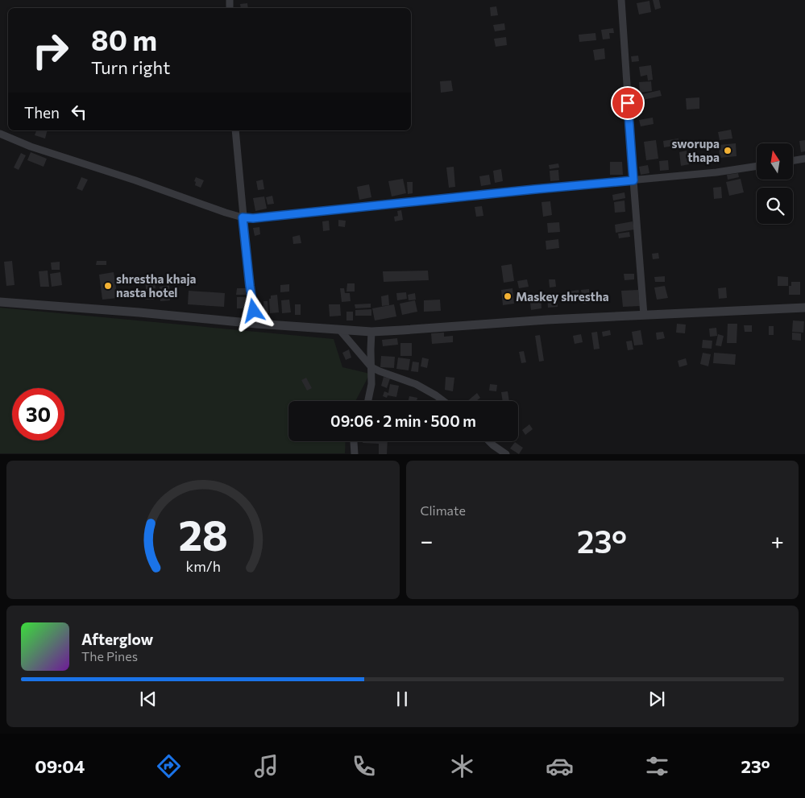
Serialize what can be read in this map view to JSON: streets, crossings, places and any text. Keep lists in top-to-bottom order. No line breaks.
{"places":["sworupa thapa","shrestha khaja nasta hotel","Maskey shrestha"],"north":"top","page":{"turn":["80 m","Turn right"],"then":"Then","limit":"30","trip":"09:06 · 2 min · 500 m","tile":"Climate","heat":["−","23°","+"],"song":["Afterglow","The Pines"],"tabs":["09:04","23°"],"gauge":["28","km/h"]}}
